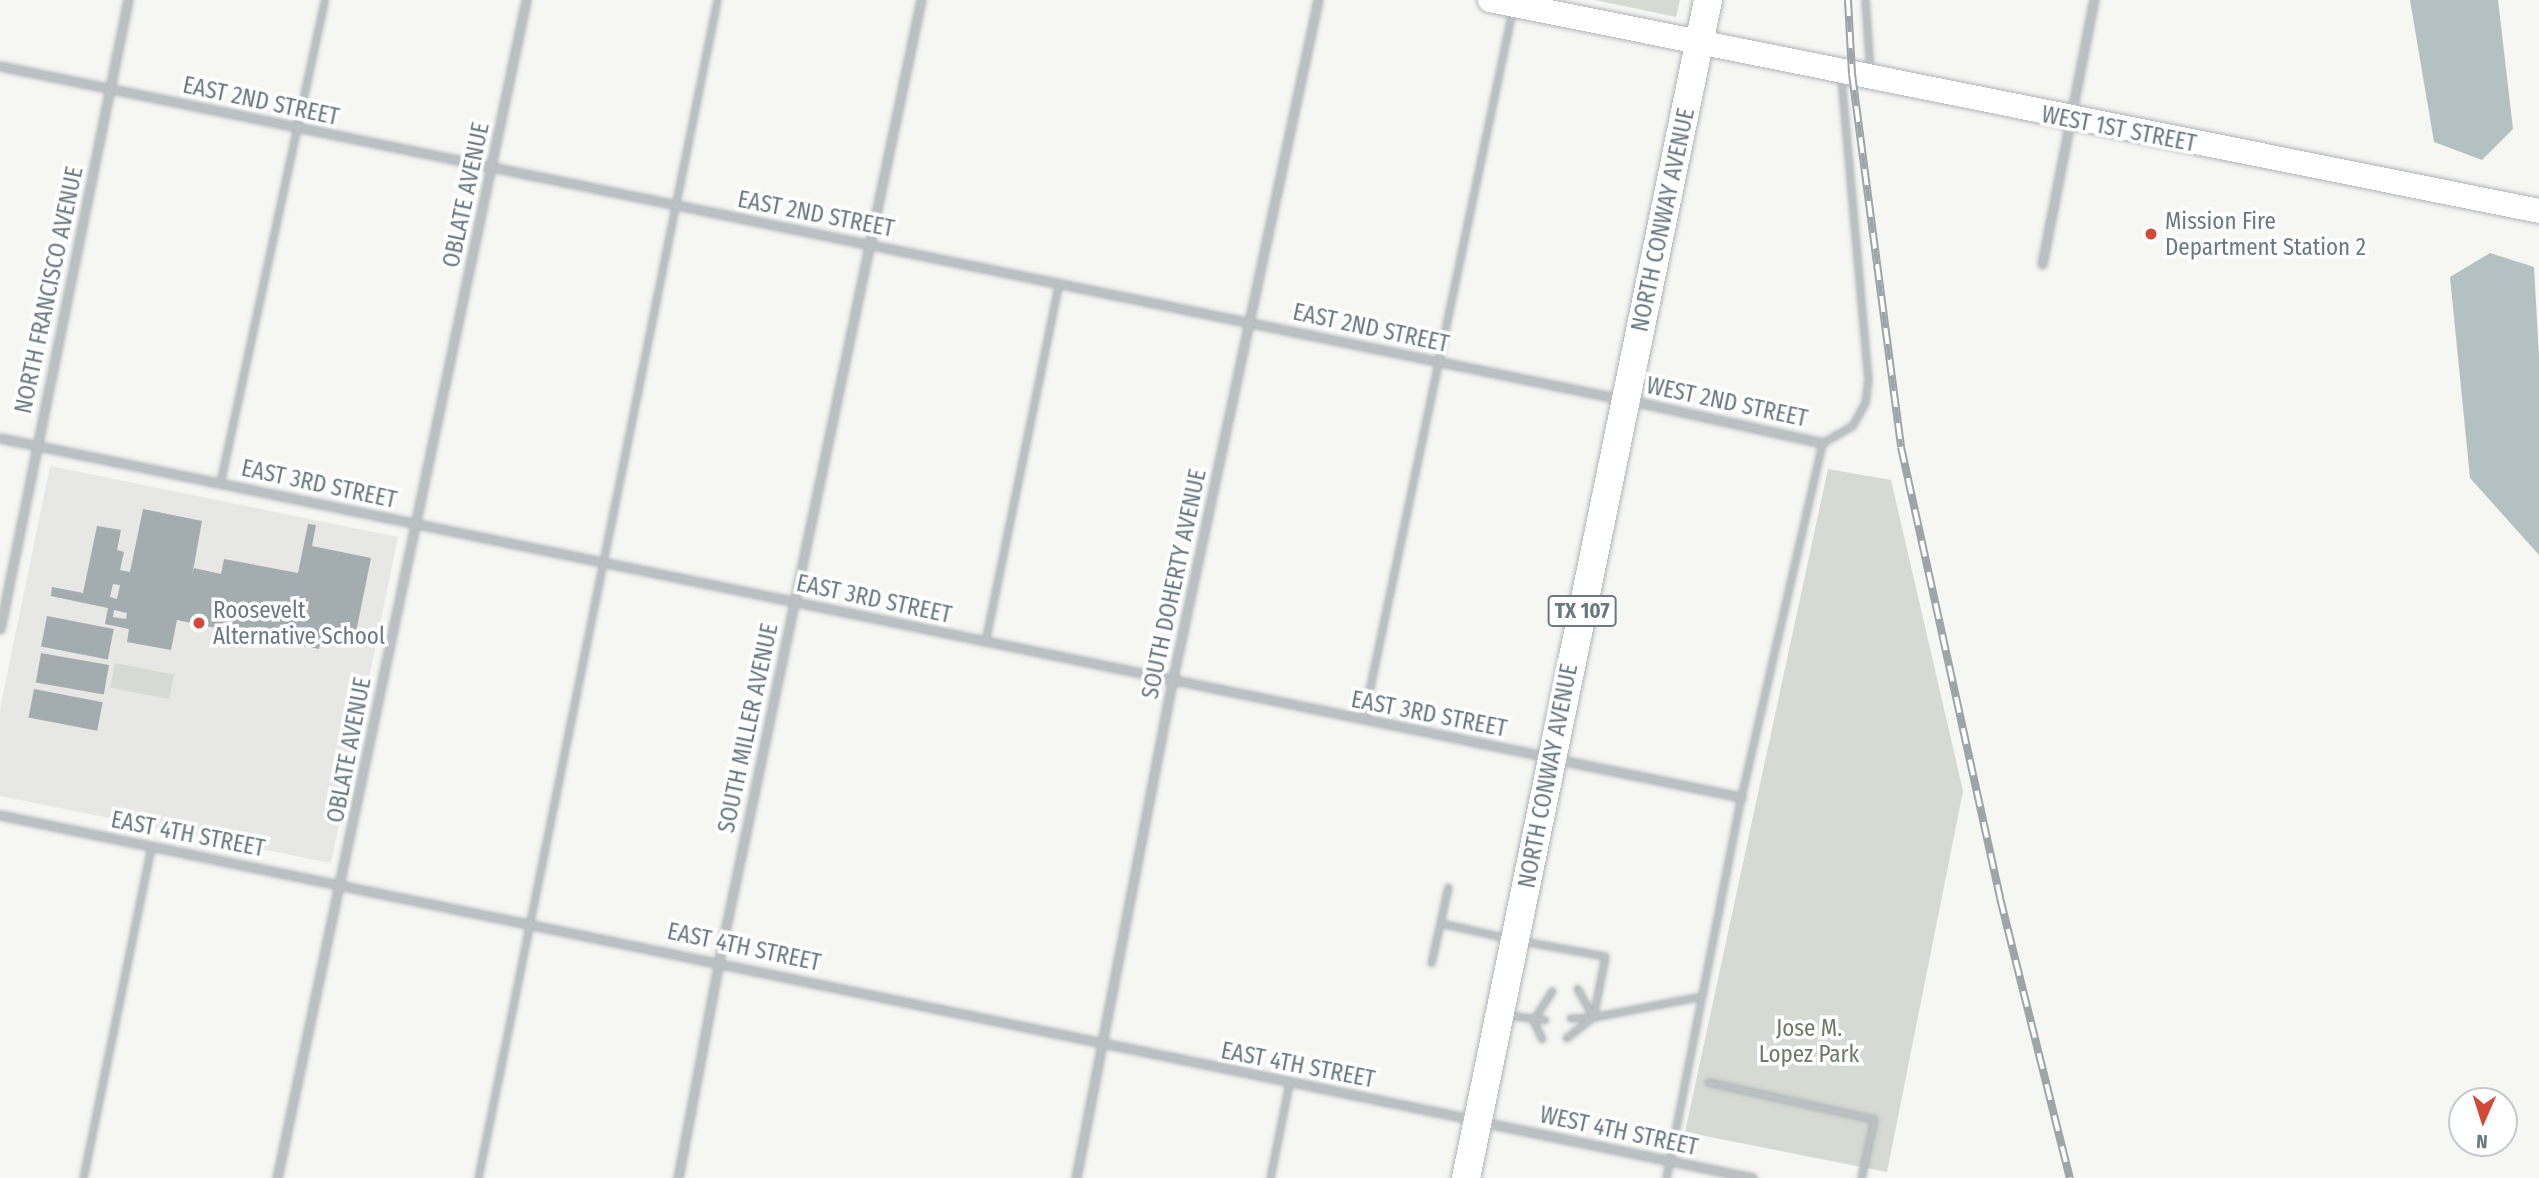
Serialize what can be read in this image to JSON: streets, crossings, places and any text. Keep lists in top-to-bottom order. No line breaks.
{"streets":{"main road":["NORTH CONWAY AVENUE","TX 107"],"street":["EAST 2ND STREET","WEST 1ST STREET","OBLATE AVENUE","NORTH FRANCISCO AVENUE","WEST 2ND STREET","EAST 3RD STREET","SOUTH DOHERTY AVENUE","SOUTH MILLER AVENUE","EAST 4TH STREET","WEST 4TH STREET"]},"crossings":[["EAST 2ND STREET","OBLATE AVENUE"],["EAST 2ND STREET","NORTH CONWAY AVENUE"],["EAST 2ND STREET","NORTH FRANCISCO AVENUE"],["EAST 2ND STREET","WEST 2ND STREET"],["EAST 2ND STREET","SOUTH DOHERTY AVENUE"],["EAST 2ND STREET","SOUTH MILLER AVENUE"],["WEST 1ST STREET","NORTH CONWAY AVENUE"],["WEST 1ST STREET","TX 107"],["OBLATE AVENUE","EAST 3RD STREET"],["OBLATE AVENUE","EAST 4TH STREET"],["NORTH CONWAY AVENUE","WEST 2ND STREET"],["NORTH CONWAY AVENUE","EAST 3RD STREET"],["NORTH CONWAY AVENUE","TX 107"],["NORTH CONWAY AVENUE","EAST 4TH STREET"],["NORTH CONWAY AVENUE","WEST 4TH STREET"],["NORTH FRANCISCO AVENUE","EAST 3RD STREET"],["EAST 3RD STREET","SOUTH DOHERTY AVENUE"],["EAST 3RD STREET","SOUTH MILLER AVENUE"],["SOUTH DOHERTY AVENUE","EAST 4TH STREET"],["SOUTH MILLER AVENUE","EAST 4TH STREET"],["EAST 4TH STREET","WEST 4TH STREET"]],"parks":["Jose M. Lopez Park"],"places":["Mission Fire Department Station 2","Roosevelt Alternative School"],"north":"bottom"}
